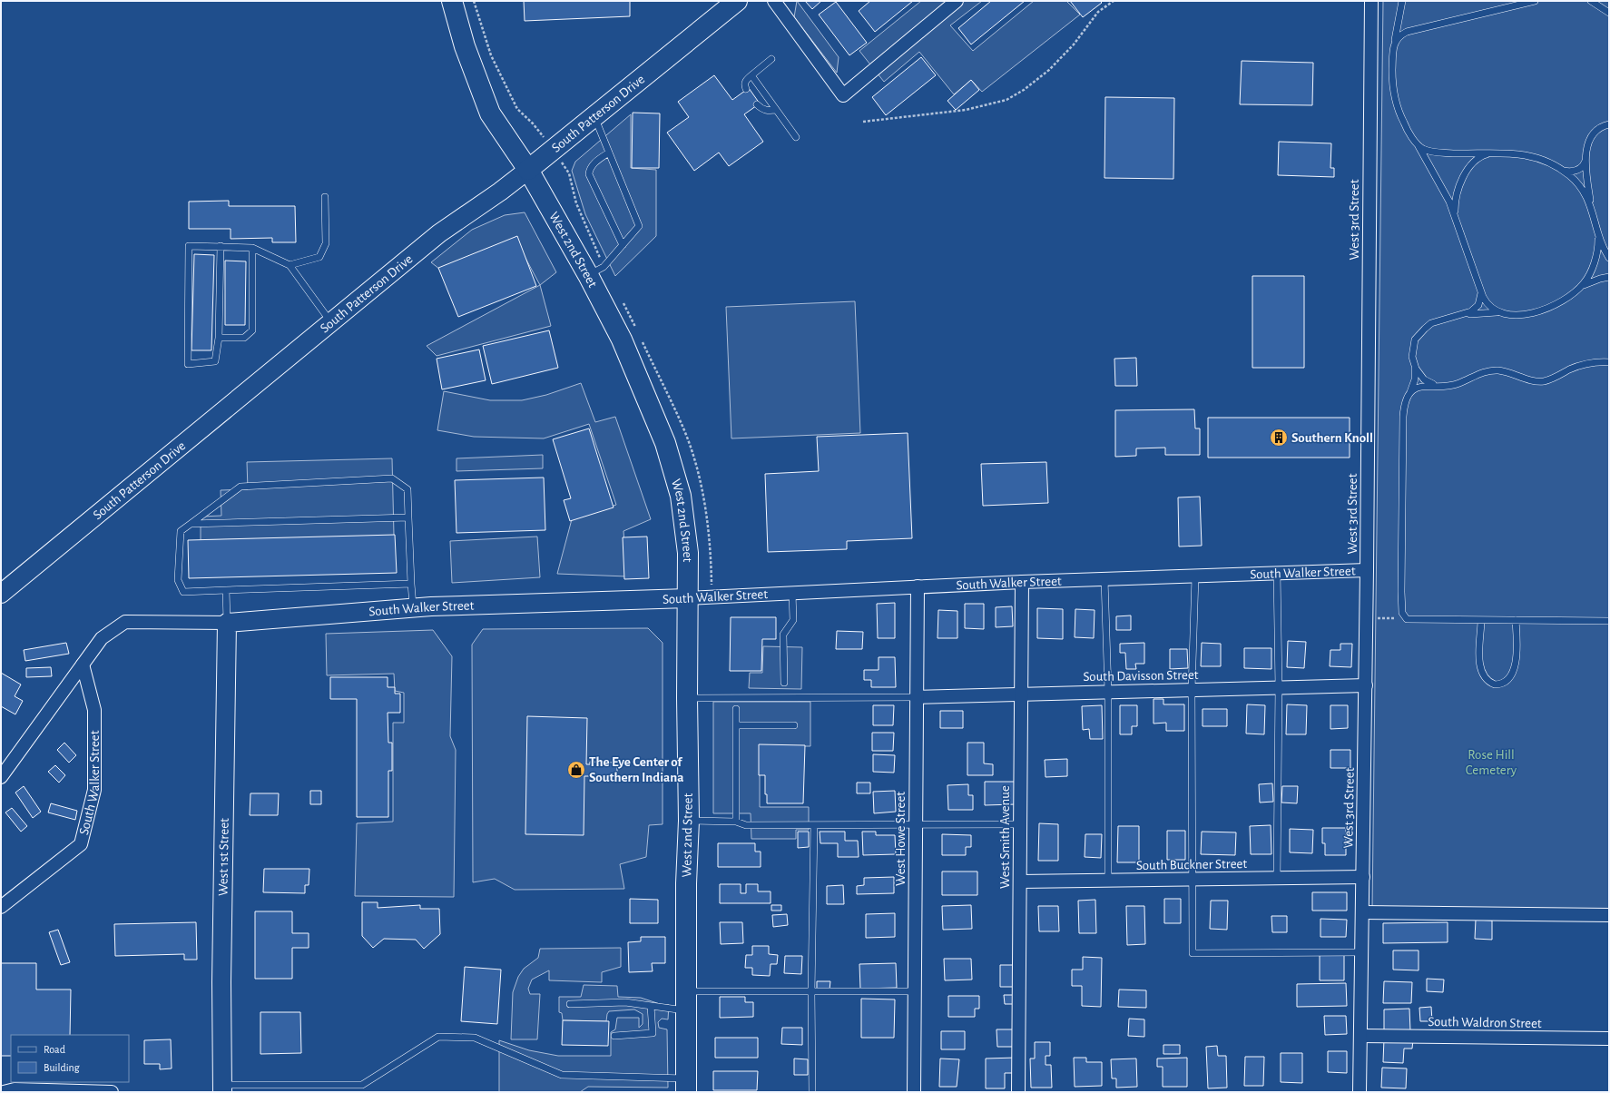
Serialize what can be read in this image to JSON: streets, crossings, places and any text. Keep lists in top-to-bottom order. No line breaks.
{"streets":{"main road":["South Patterson Drive","West 2nd Street"],"street":["West 3rd Street","South Walker Street","South Davisson Street","West Smith Avenue","West Howe Street","West 1st Street","South Buckner Street","South Waldron Street"]},"crossings":[["South Patterson Drive","West 2nd Street"],["West 3rd Street","South Walker Street"],["West 3rd Street","South Davisson Street"],["West 3rd Street","South Buckner Street"],["West 3rd Street","South Waldron Street"],["West 2nd Street","South Walker Street"],["South Walker Street","West Smith Avenue"],["South Walker Street","West Howe Street"],["South Walker Street","West 1st Street"],["South Davisson Street","West Smith Avenue"],["South Davisson Street","West Howe Street"],["West Smith Avenue","South Buckner Street"]],"parks":["Rose Hill Cemetery"],"places":{"building":["Southern Knoll"],"shop":["The Eye Center of Southern Indiana"]},"legend":["Road","Building"]}
